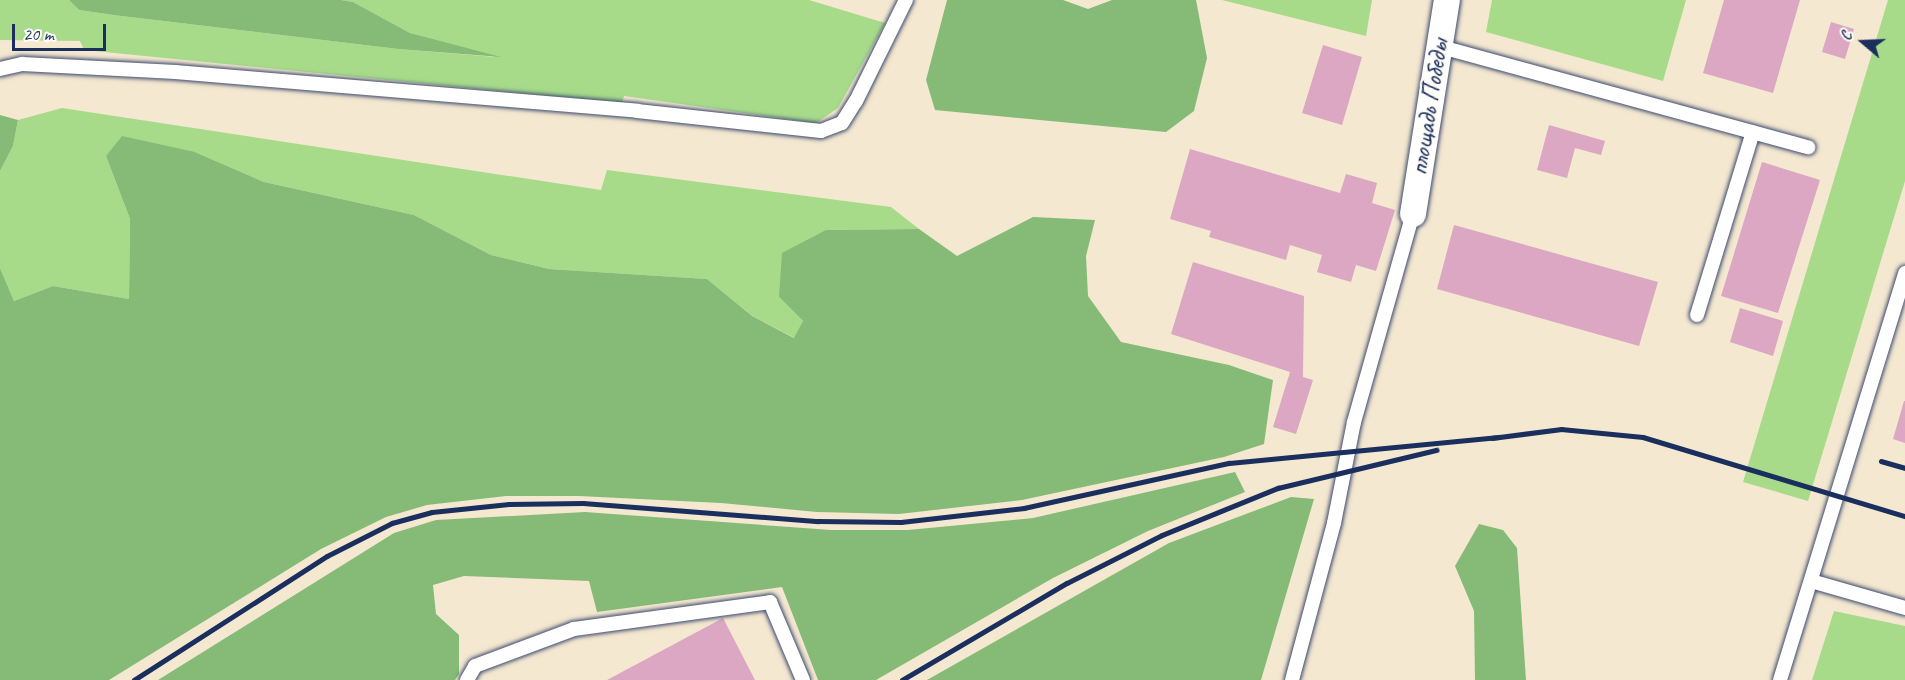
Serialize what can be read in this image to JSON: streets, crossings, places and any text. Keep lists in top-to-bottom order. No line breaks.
{"streets":{"street":["площадь Победы"]},"scale_bar":"20 m","north":"left"}
